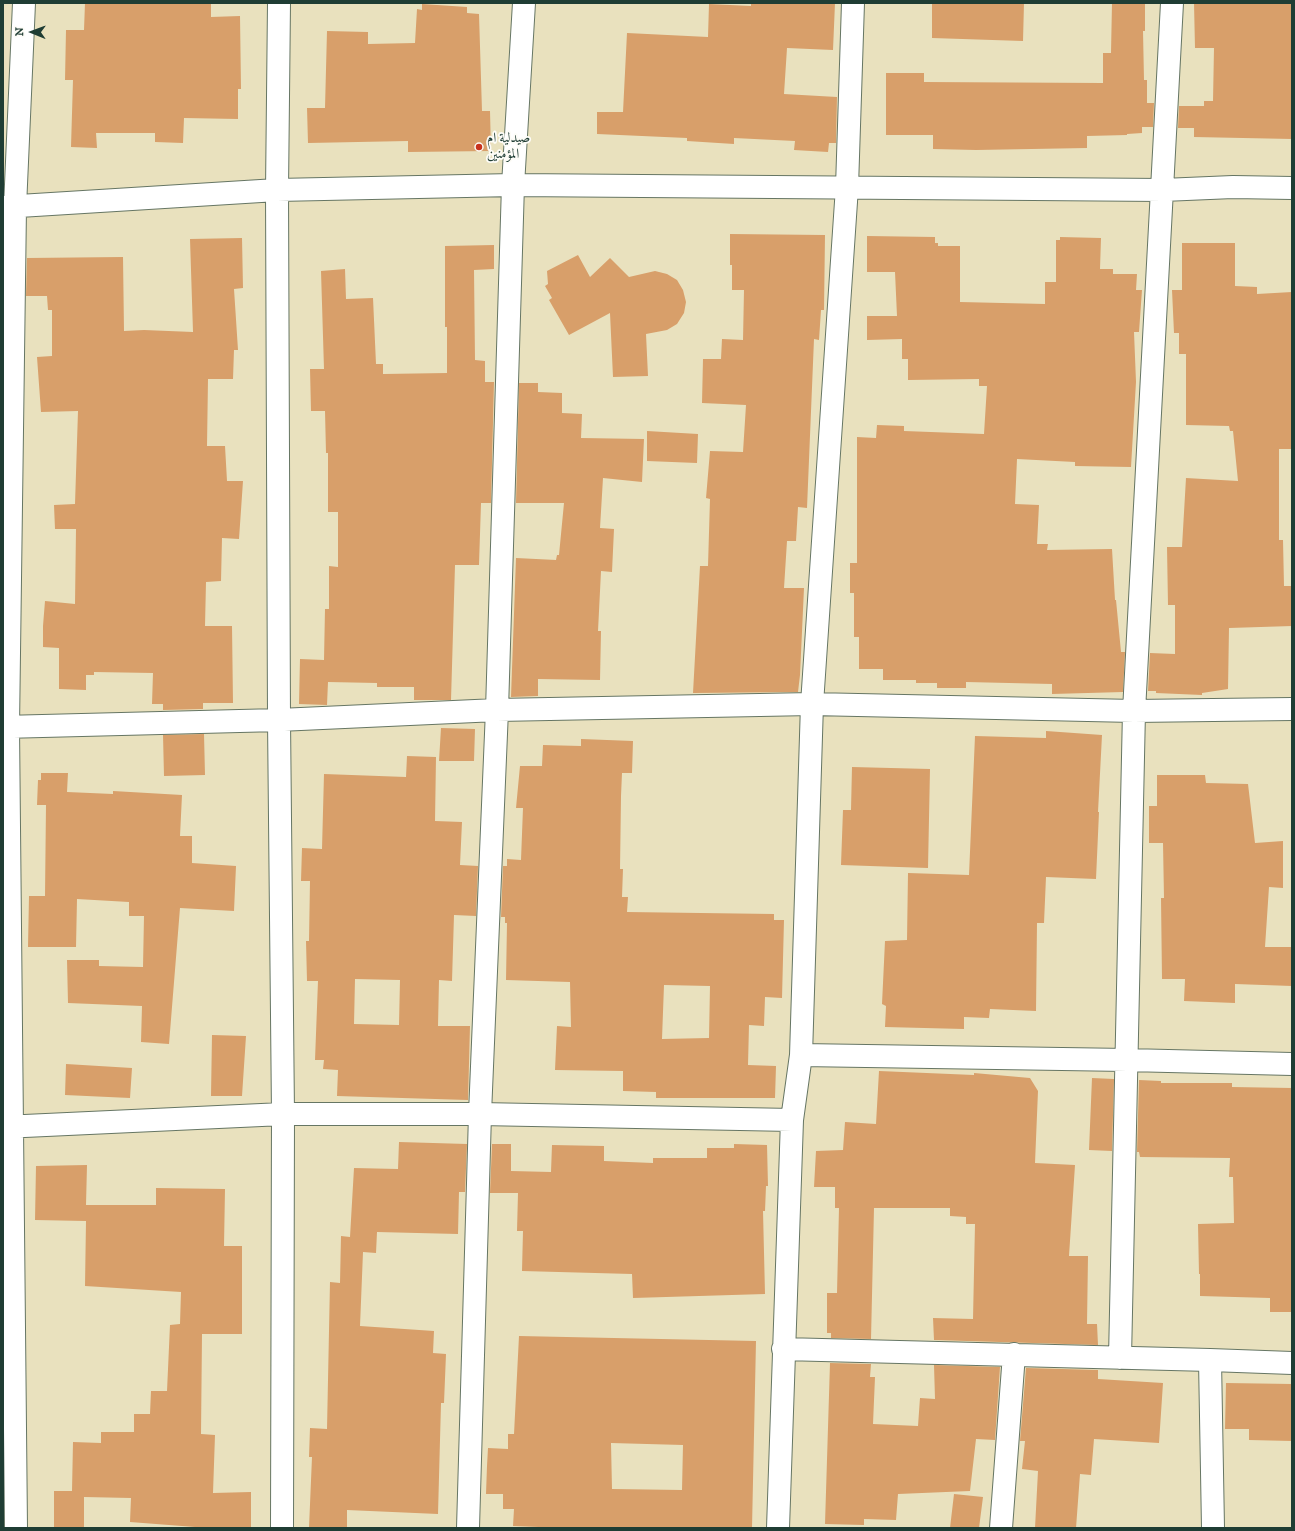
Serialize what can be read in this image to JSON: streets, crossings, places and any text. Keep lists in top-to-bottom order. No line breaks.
{"places":["صيدلية ام المؤمنين"],"north":"left"}
